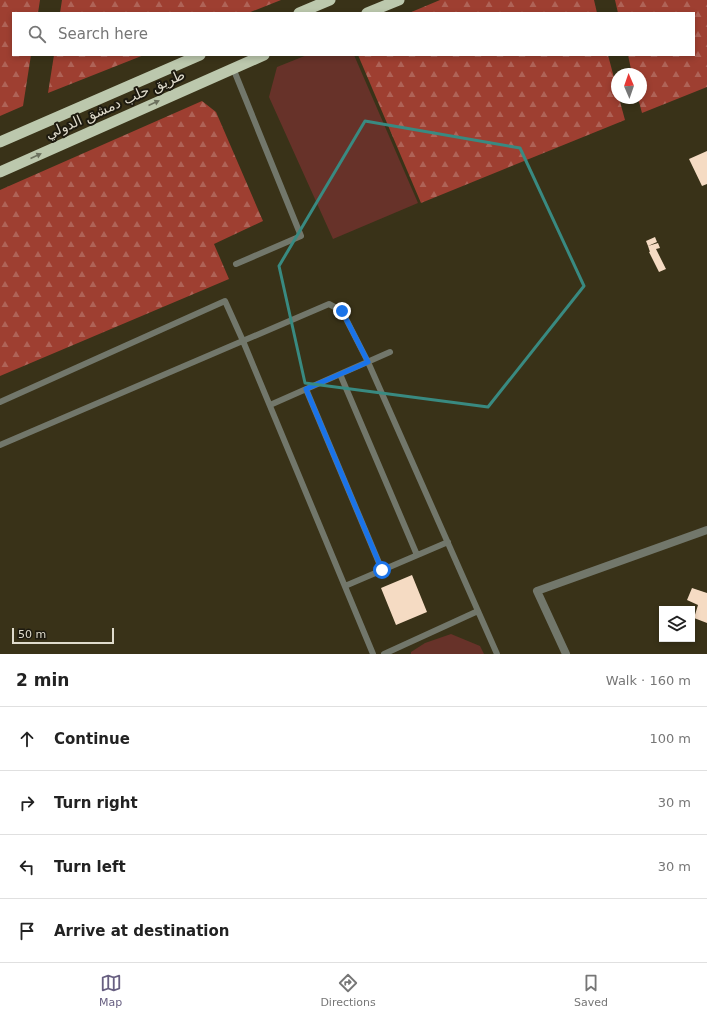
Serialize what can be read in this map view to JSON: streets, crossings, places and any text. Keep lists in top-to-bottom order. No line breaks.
{"streets":{"highway":["طريق حلب دمشق الدولي"]},"scale_bar":"50 m","north":"top","page":{"search":"Search here","scale":"50 m","heading":["2 min","Walk · 160 m"],"list":[["Continue","100 m"],["Turn right","30 m"],["Turn left","30 m"],"Arrive at destination"],"nav":["Map","Directions","Saved"]}}
